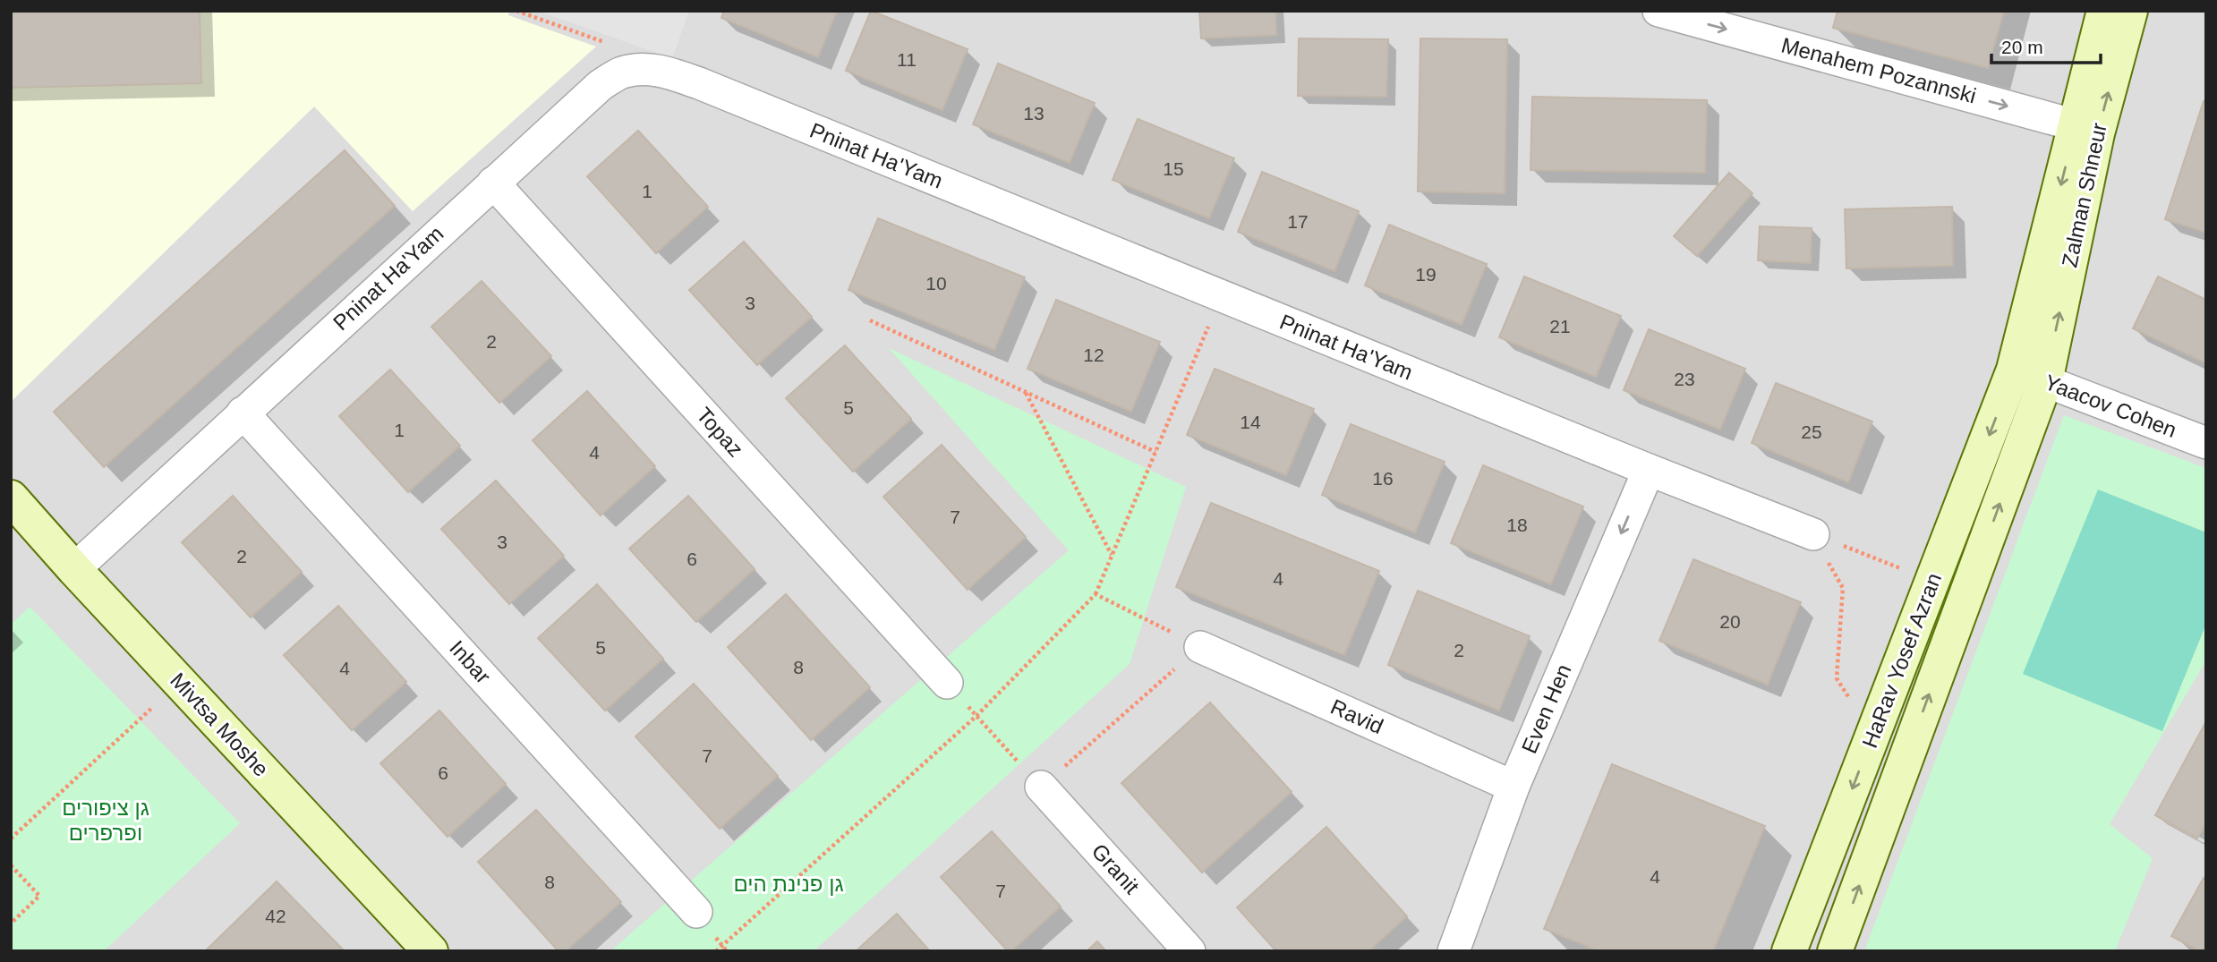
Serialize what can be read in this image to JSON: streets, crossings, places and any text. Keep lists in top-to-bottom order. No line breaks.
{"streets":{"street":["Menahem Pozannski","Pninat Ha'Yam","Zalman Shneur","Yaacov Cohen","Topaz","HaRav Yosef Azran","Inbar","Even Hen","Ravid","Mivtsa Moshe","Granit"]},"crossings":[["Menahem Pozannski","Zalman Shneur"],["Pninat Ha'Yam","Topaz"],["Pninat Ha'Yam","Inbar"],["Pninat Ha'Yam","Even Hen"],["Pninat Ha'Yam","Mivtsa Moshe"],["Zalman Shneur","Yaacov Cohen"],["Zalman Shneur","HaRav Yosef Azran"],["Yaacov Cohen","HaRav Yosef Azran"],["Even Hen","Ravid"]],"one_way":["Menahem Pozannski","Even Hen"],"parks":["גן ציפורים ופרפרים","גן פנינת הים"],"house_numbers":["11","13","15","1","17","19","10","3","21","2","12","23","5","14","1","25","4","16","7","18","3","2","6","4","20","5","2","8","4","7","6","4","8","7","42"],"scale_bar":"20 m"}
